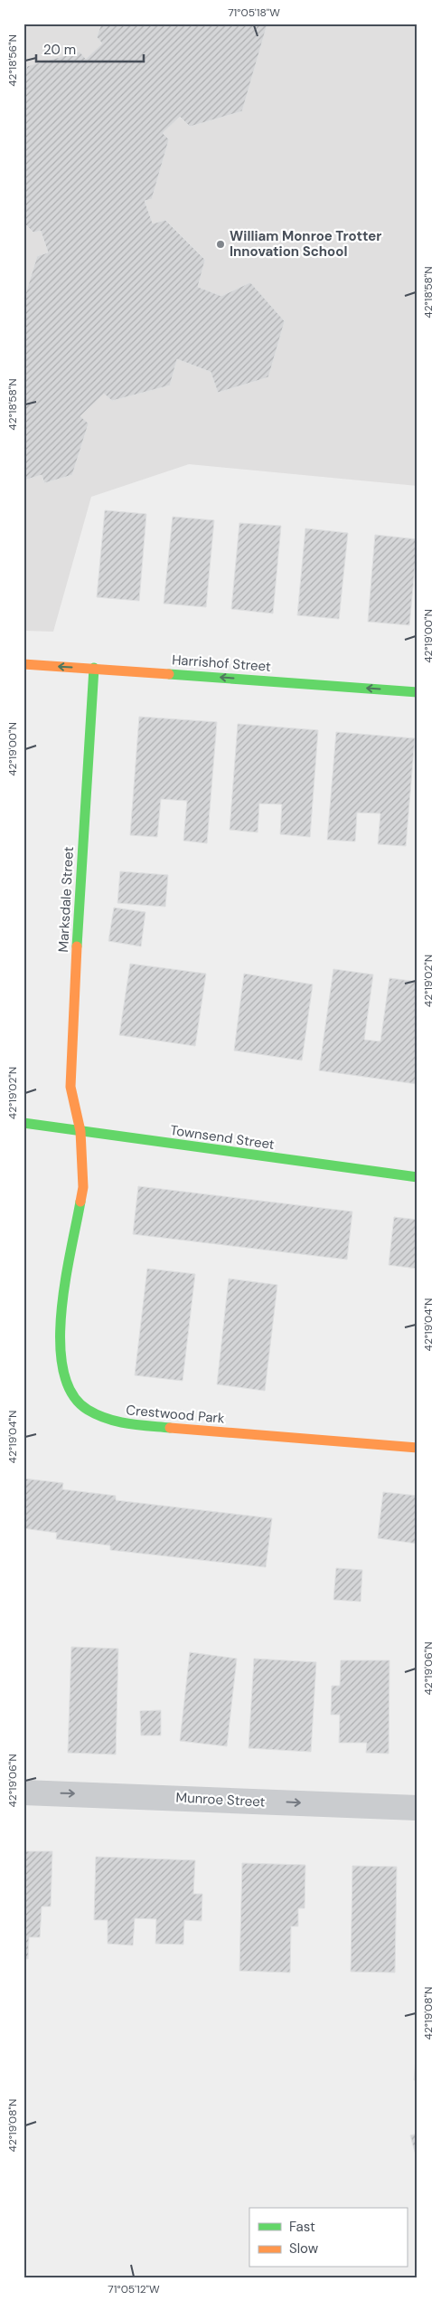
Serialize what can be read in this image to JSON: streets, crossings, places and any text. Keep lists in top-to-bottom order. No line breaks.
{"streets":{"street":["Harrishof Street","Marksdale Street","Townsend Street","Crestwood Park","Munroe Street"]},"crossings":[["Harrishof Street","Marksdale Street"],["Marksdale Street","Townsend Street"],["Marksdale Street","Crestwood Park"],["Townsend Street","Crestwood Park"]],"one_way":["Harrishof Street","Munroe Street"],"places":["William Monroe Trotter Innovation School"],"legend":["Fast","Slow"],"scale_bar":"20 m","coordinates":["71°05'18\"W","42°18'56\"N","42°18'58\"N","42°19'00\"N","42°19'02\"N","42°19'04\"N","42°19'06\"N","42°19'08\"N","71°05'12\"W"]}
